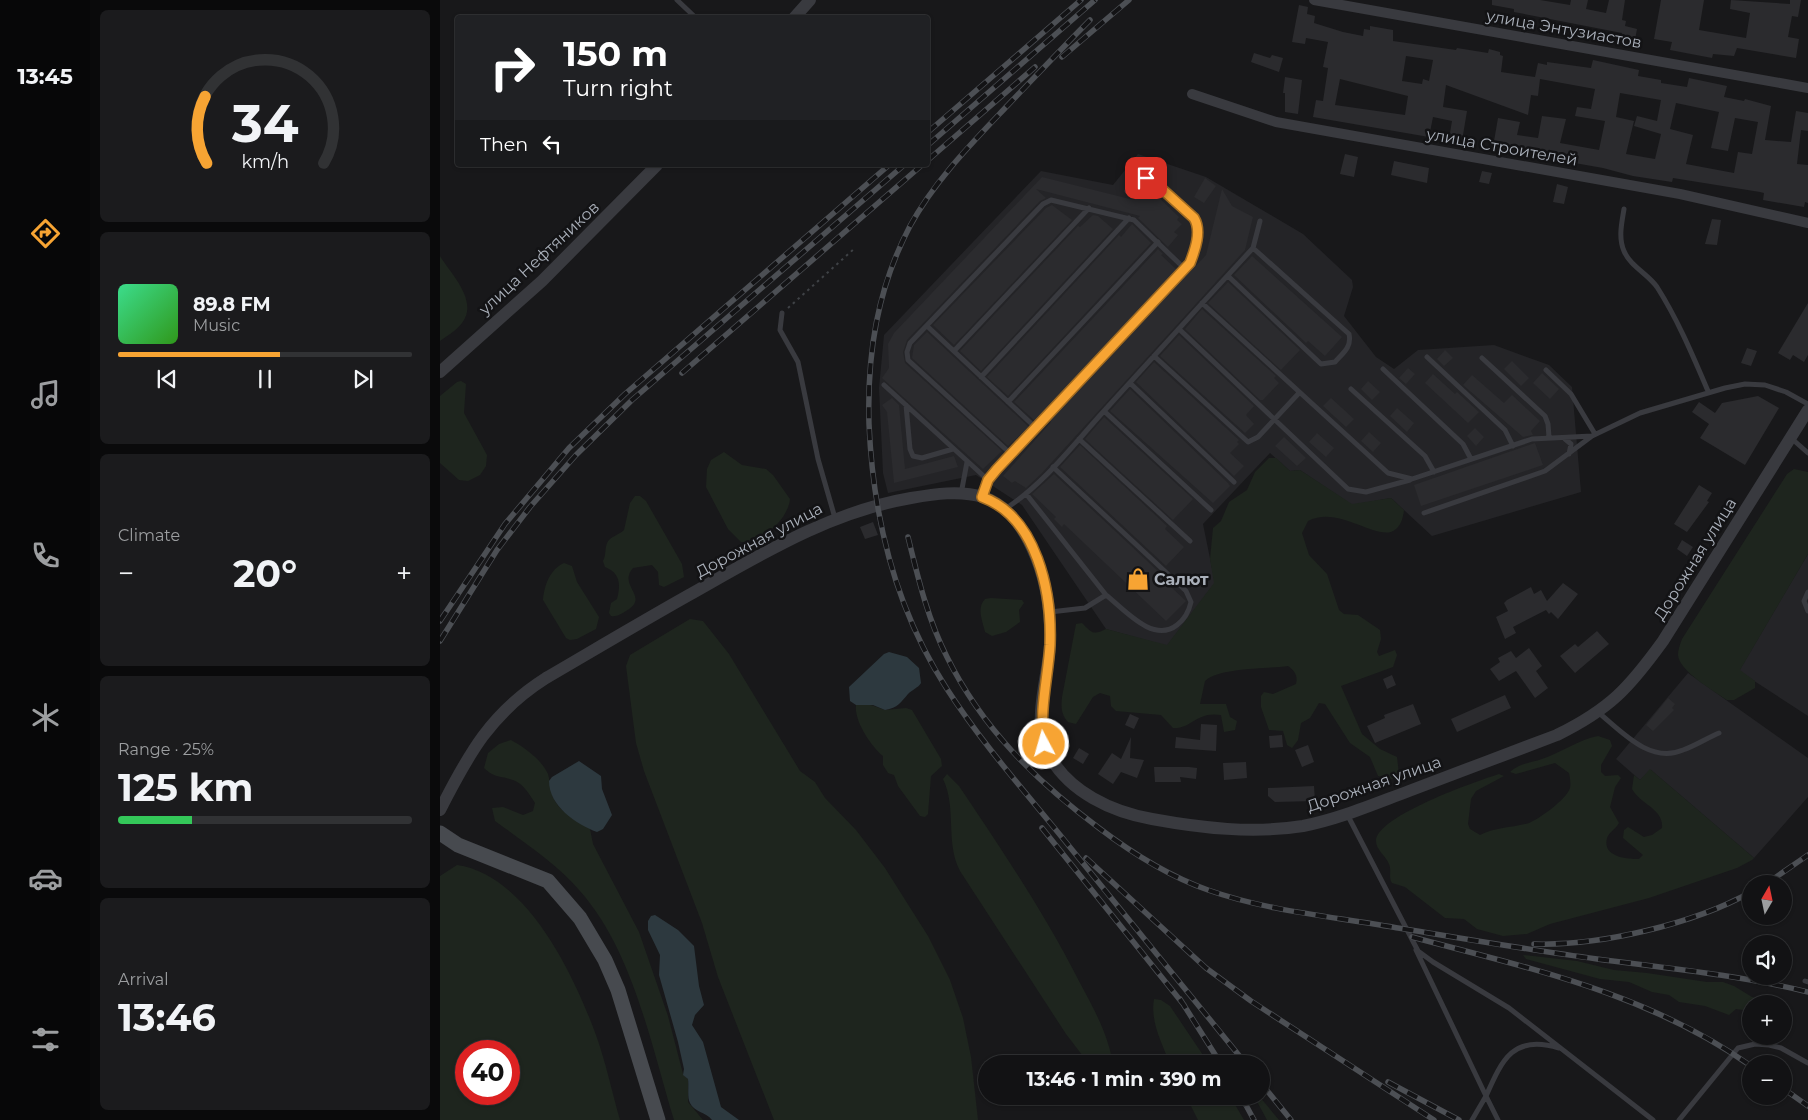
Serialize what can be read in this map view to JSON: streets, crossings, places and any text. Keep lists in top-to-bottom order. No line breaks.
{"streets":{"street":["улица Энтузиастов","улица Строителей","улица Нефтяников","Дорожная улица"]},"places":{"shop":["Салют"]},"north":"top","page":{"tabs":"13:45","turn":["150 m","Turn right"],"then":"Then","song":["89.8 FM","Music"],"tile":["Climate",["Range · 25%","125 km"],["Arrival","13:46"]],"heat":["−","20°","+"],"map_buttons":["+","−"],"limit":"40","trip":"13:46 · 1 min · 390 m","gauge":["34","km/h"]}}
